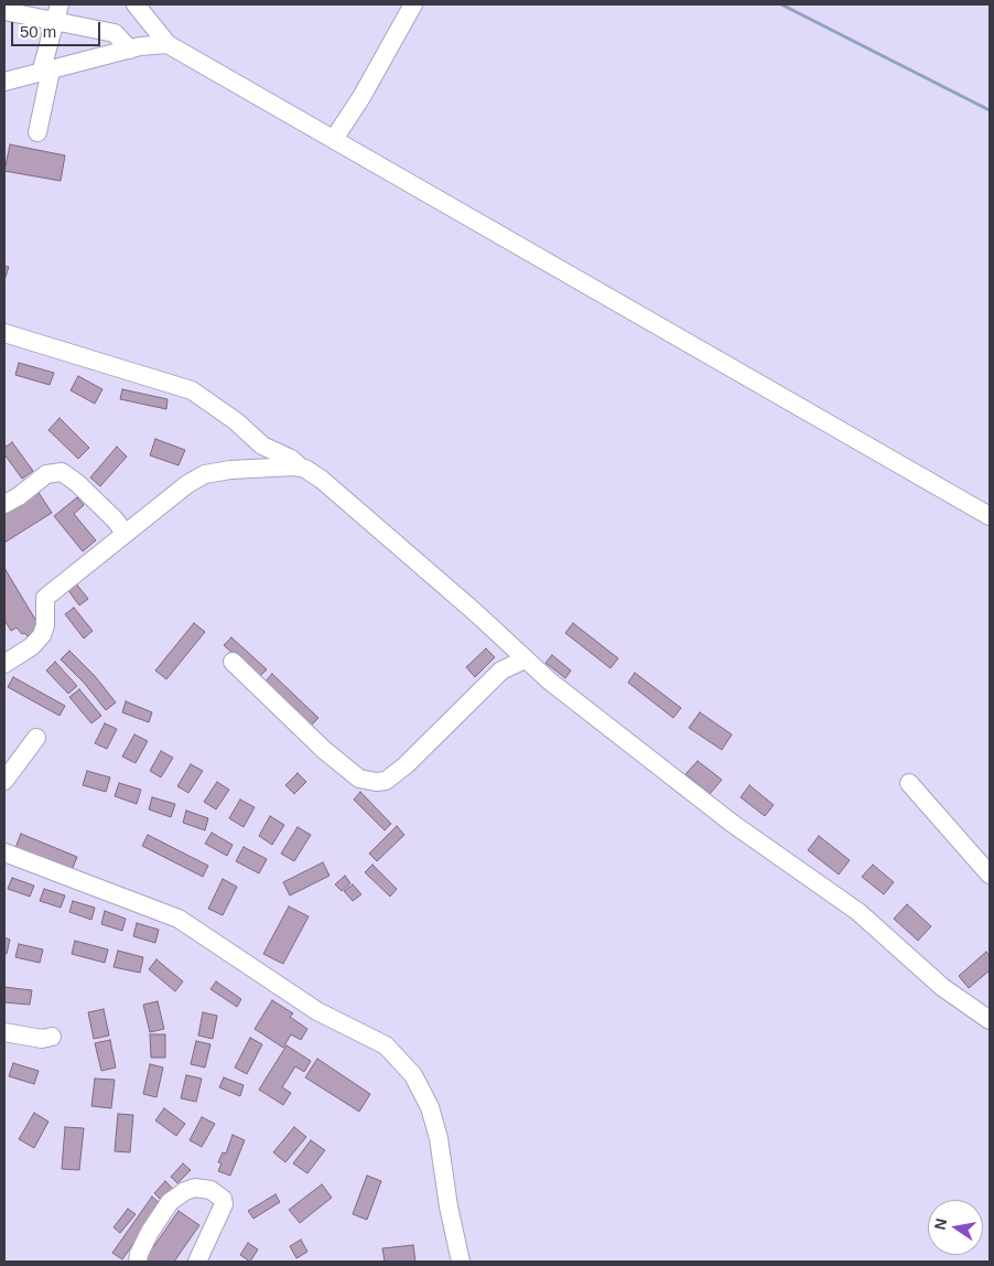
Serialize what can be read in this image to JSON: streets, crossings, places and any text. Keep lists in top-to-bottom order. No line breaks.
{"scale_bar":"50 m","north":"left"}
